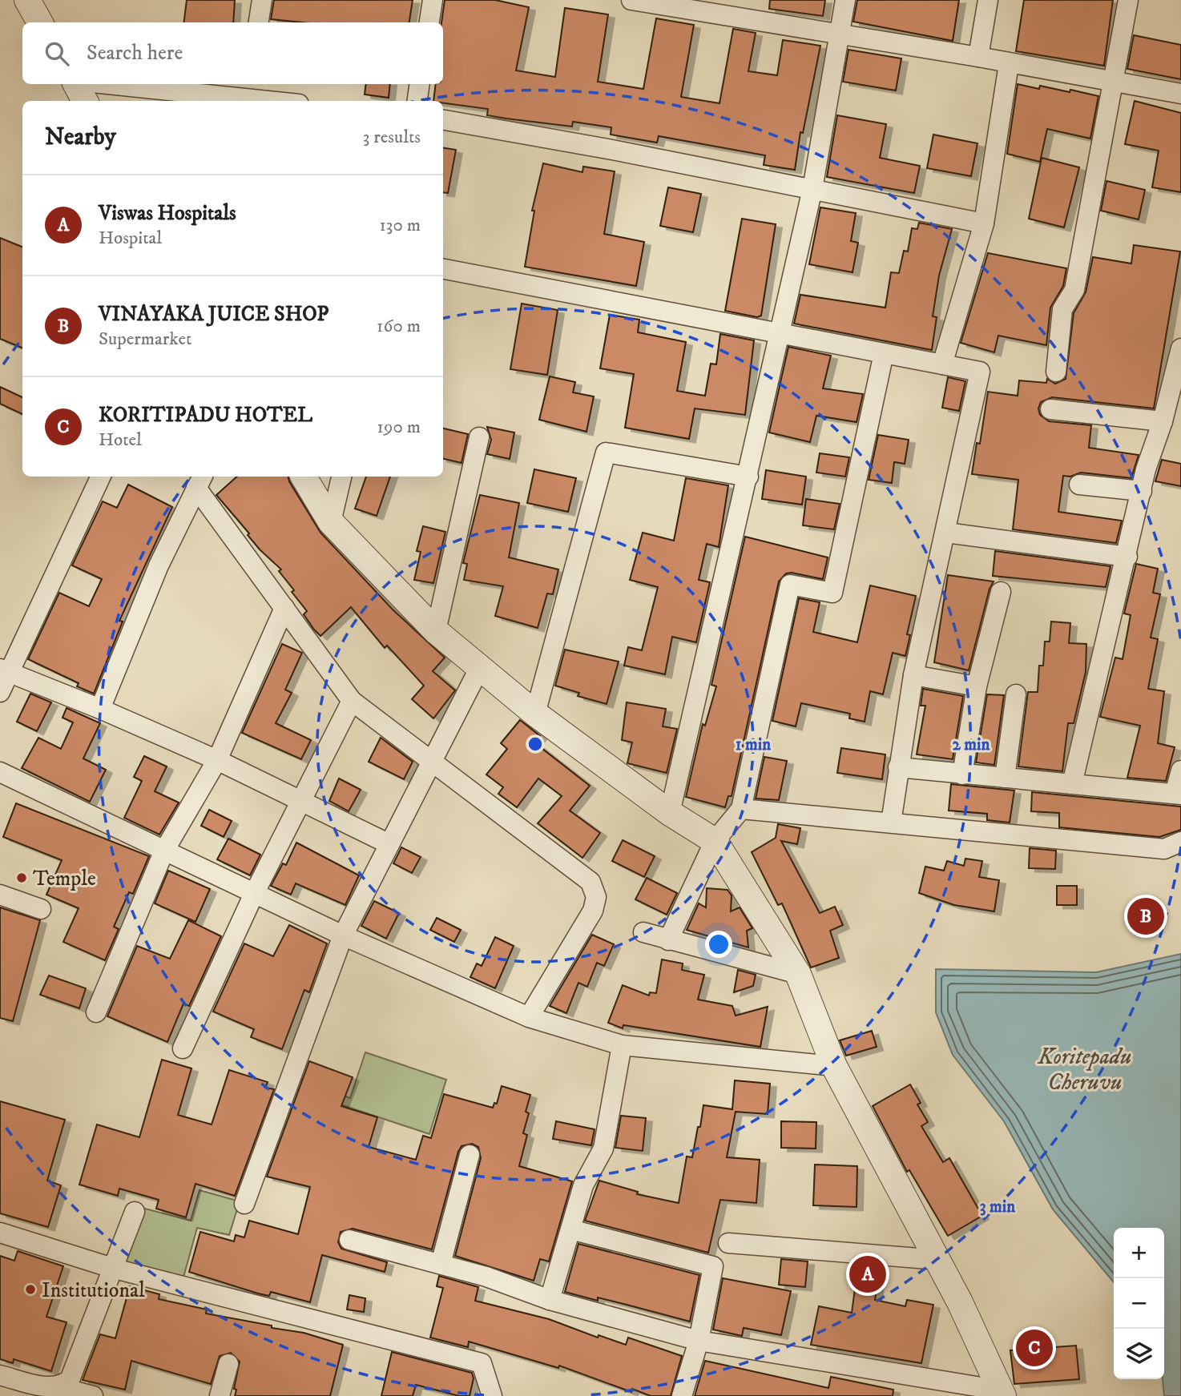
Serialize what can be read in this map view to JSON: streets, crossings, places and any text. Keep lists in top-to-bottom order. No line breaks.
{"water":["Koritepadu Cheruvu"],"places":["Temple","Institutional"],"page":{"search":"Search here","heading":["Nearby","3 results"],"list":[{"mark":"A","name":"Viswas Hospitals","note":"Hospital","value":"130 m"},{"mark":"B","name":"VINAYAKA JUICE SHOP","note":"Supermarket","value":"160 m"},{"mark":"C","name":"KORITIPADU HOTEL","note":"Hotel","value":"190 m"}],"pins":["B","A","C"],"map_buttons":["+","−"]},"rings":["1 min","2 min","3 min"]}
